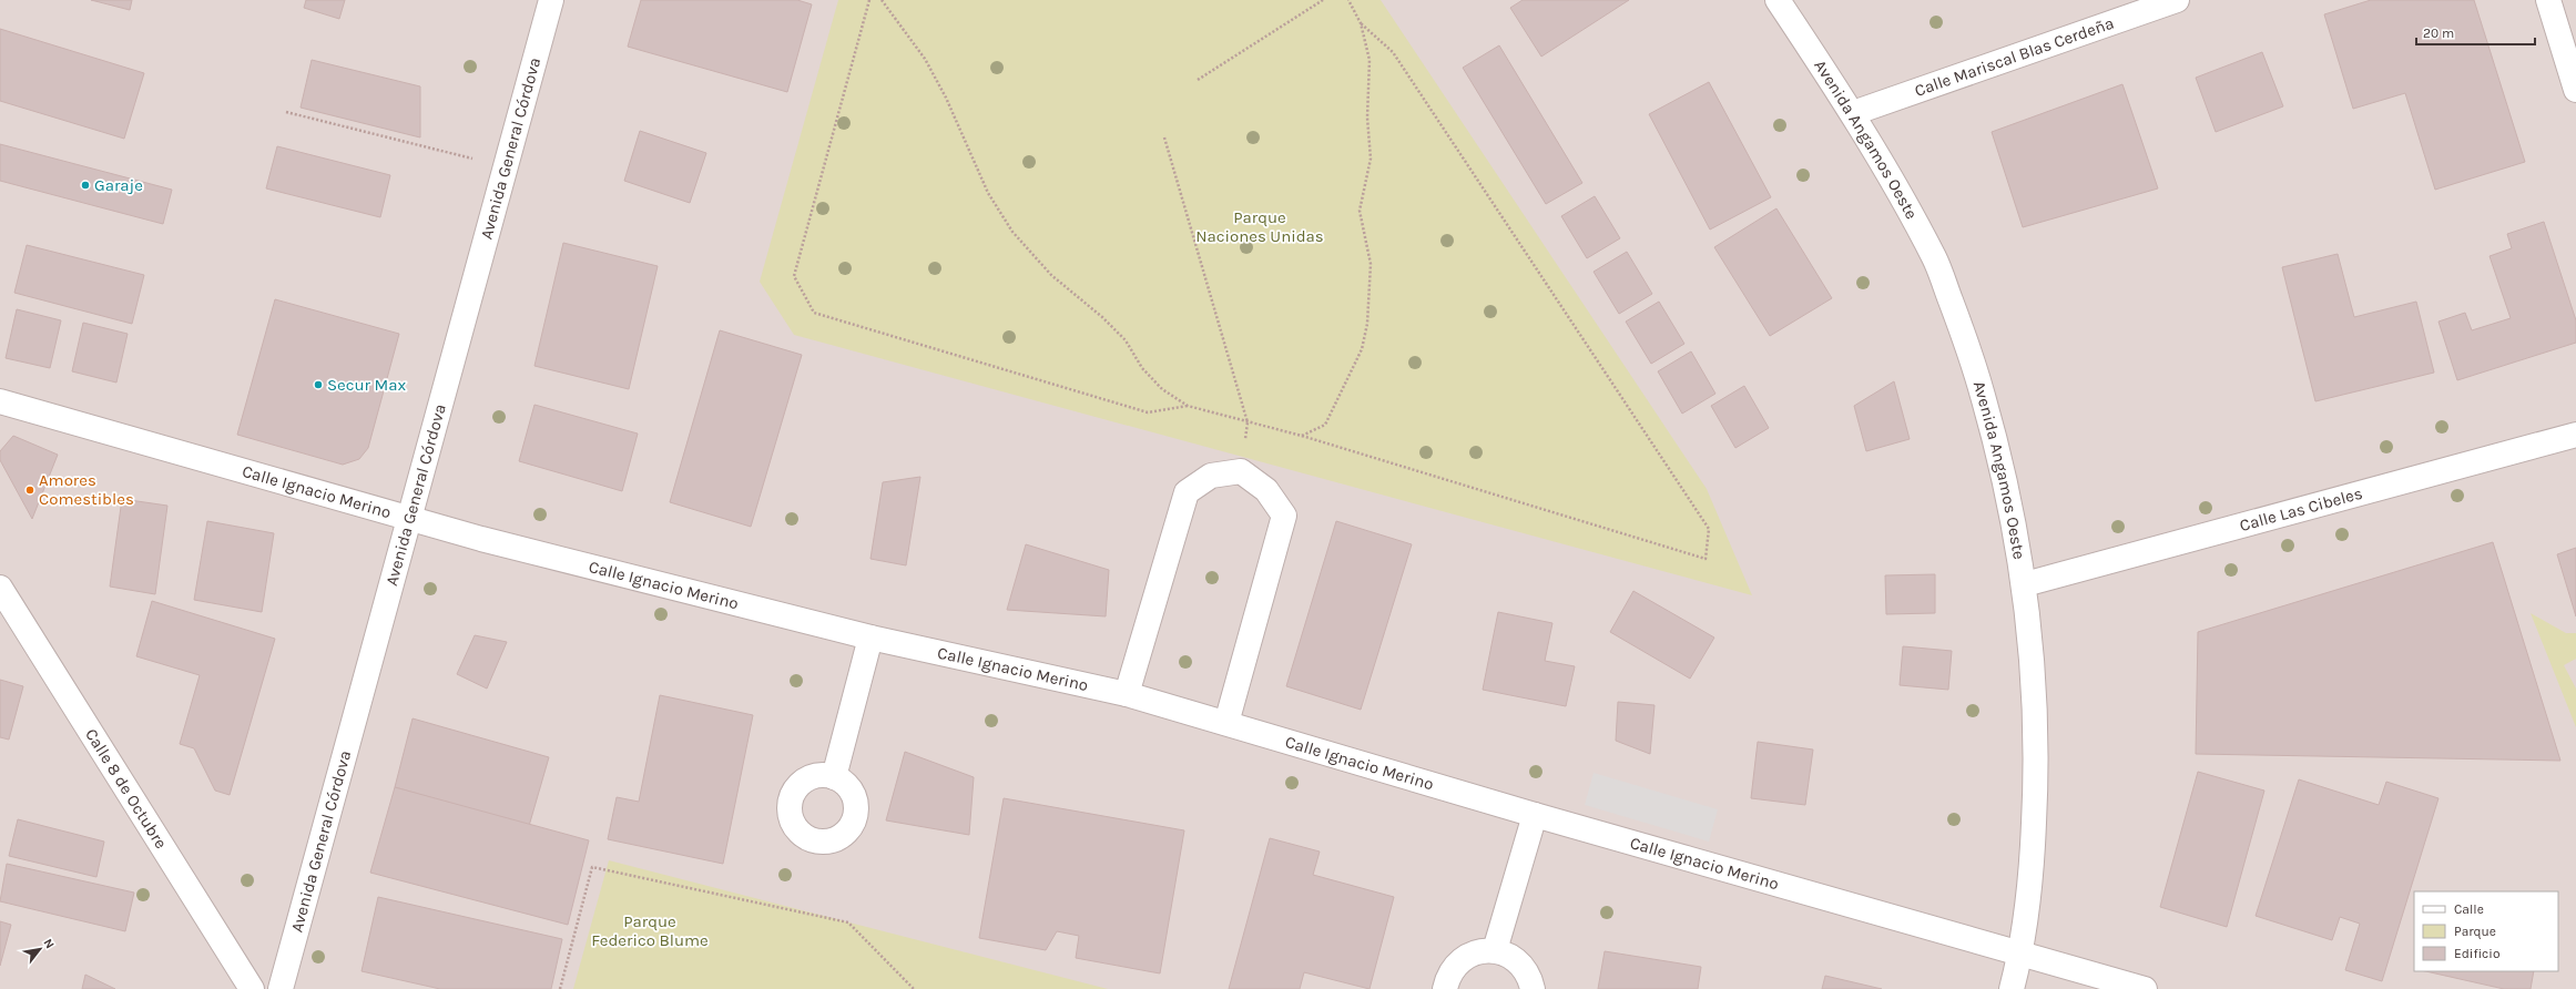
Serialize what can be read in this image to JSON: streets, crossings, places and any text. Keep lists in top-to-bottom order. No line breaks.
{"streets":{"street":["Calle Mariscal Blas Cerdeña","Avenida Angamos Oeste","Avenida General Córdova","Calle Ignacio Merino","Calle Las Cibeles","Calle 8 de Octubre"]},"crossings":[["Calle Mariscal Blas Cerdeña","Avenida Angamos Oeste"],["Avenida Angamos Oeste","Calle Ignacio Merino"],["Avenida Angamos Oeste","Calle Las Cibeles"],["Avenida General Córdova","Calle Ignacio Merino"]],"parks":["Parque Naciones Unidas","Parque Federico Blume"],"places":["Garaje","Secur Max","Amores Comestibles"],"legend":["Calle","Parque","Edificio"],"scale_bar":"20 m","north":"top right"}
